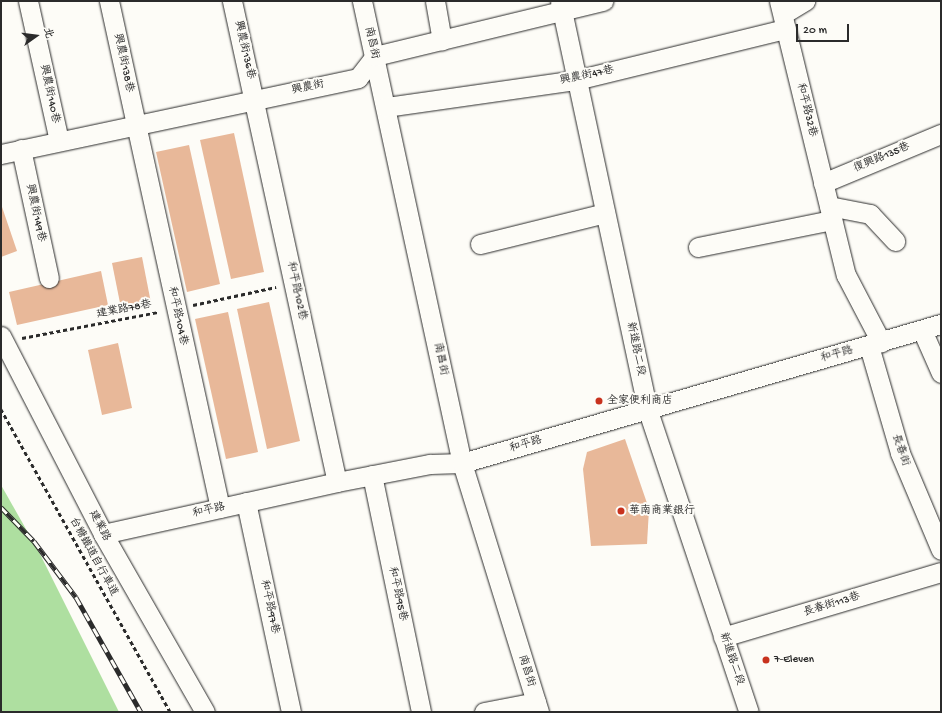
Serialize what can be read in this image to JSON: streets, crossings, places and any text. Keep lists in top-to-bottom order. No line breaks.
{"streets":{"street":["南昌街","興農街136巷","興農街138巷","興農街47巷","興農街","興農街140巷","和平路32巷","復興路135巷","興農街149巷","和平路102巷","和平路104巷","新進路二段","和平路","長春街","建業路","和平路95巷","長春街113巷","和平路97巷"],"path":["建業路78巷","台糖鐵道自行車道"]},"crossings":[["南昌街","興農街47巷"],["南昌街","興農街"],["南昌街","和平路"],["興農街136巷","興農街"],["興農街136巷","和平路102巷"],["興農街138巷","興農街"],["興農街138巷","和平路104巷"],["興農街47巷","和平路32巷"],["興農街47巷","新進路二段"],["興農街","興農街140巷"],["興農街","興農街149巷"],["興農街","和平路102巷"],["興農街","和平路104巷"],["和平路32巷","復興路135巷"],["和平路32巷","和平路"],["和平路32巷","長春街"],["和平路102巷","建業路78巷"],["和平路102巷","和平路"],["建業路78巷","和平路104巷"],["建業路78巷","建業路"],["和平路104巷","和平路"],["新進路二段","和平路"],["新進路二段","長春街113巷"],["和平路","長春街"],["和平路","建業路"],["和平路","和平路95巷"],["和平路","和平路97巷"]],"places":["全家便利商店","華南商業銀行","7-Eleven"],"scale_bar":"20 m","north":"right"}
